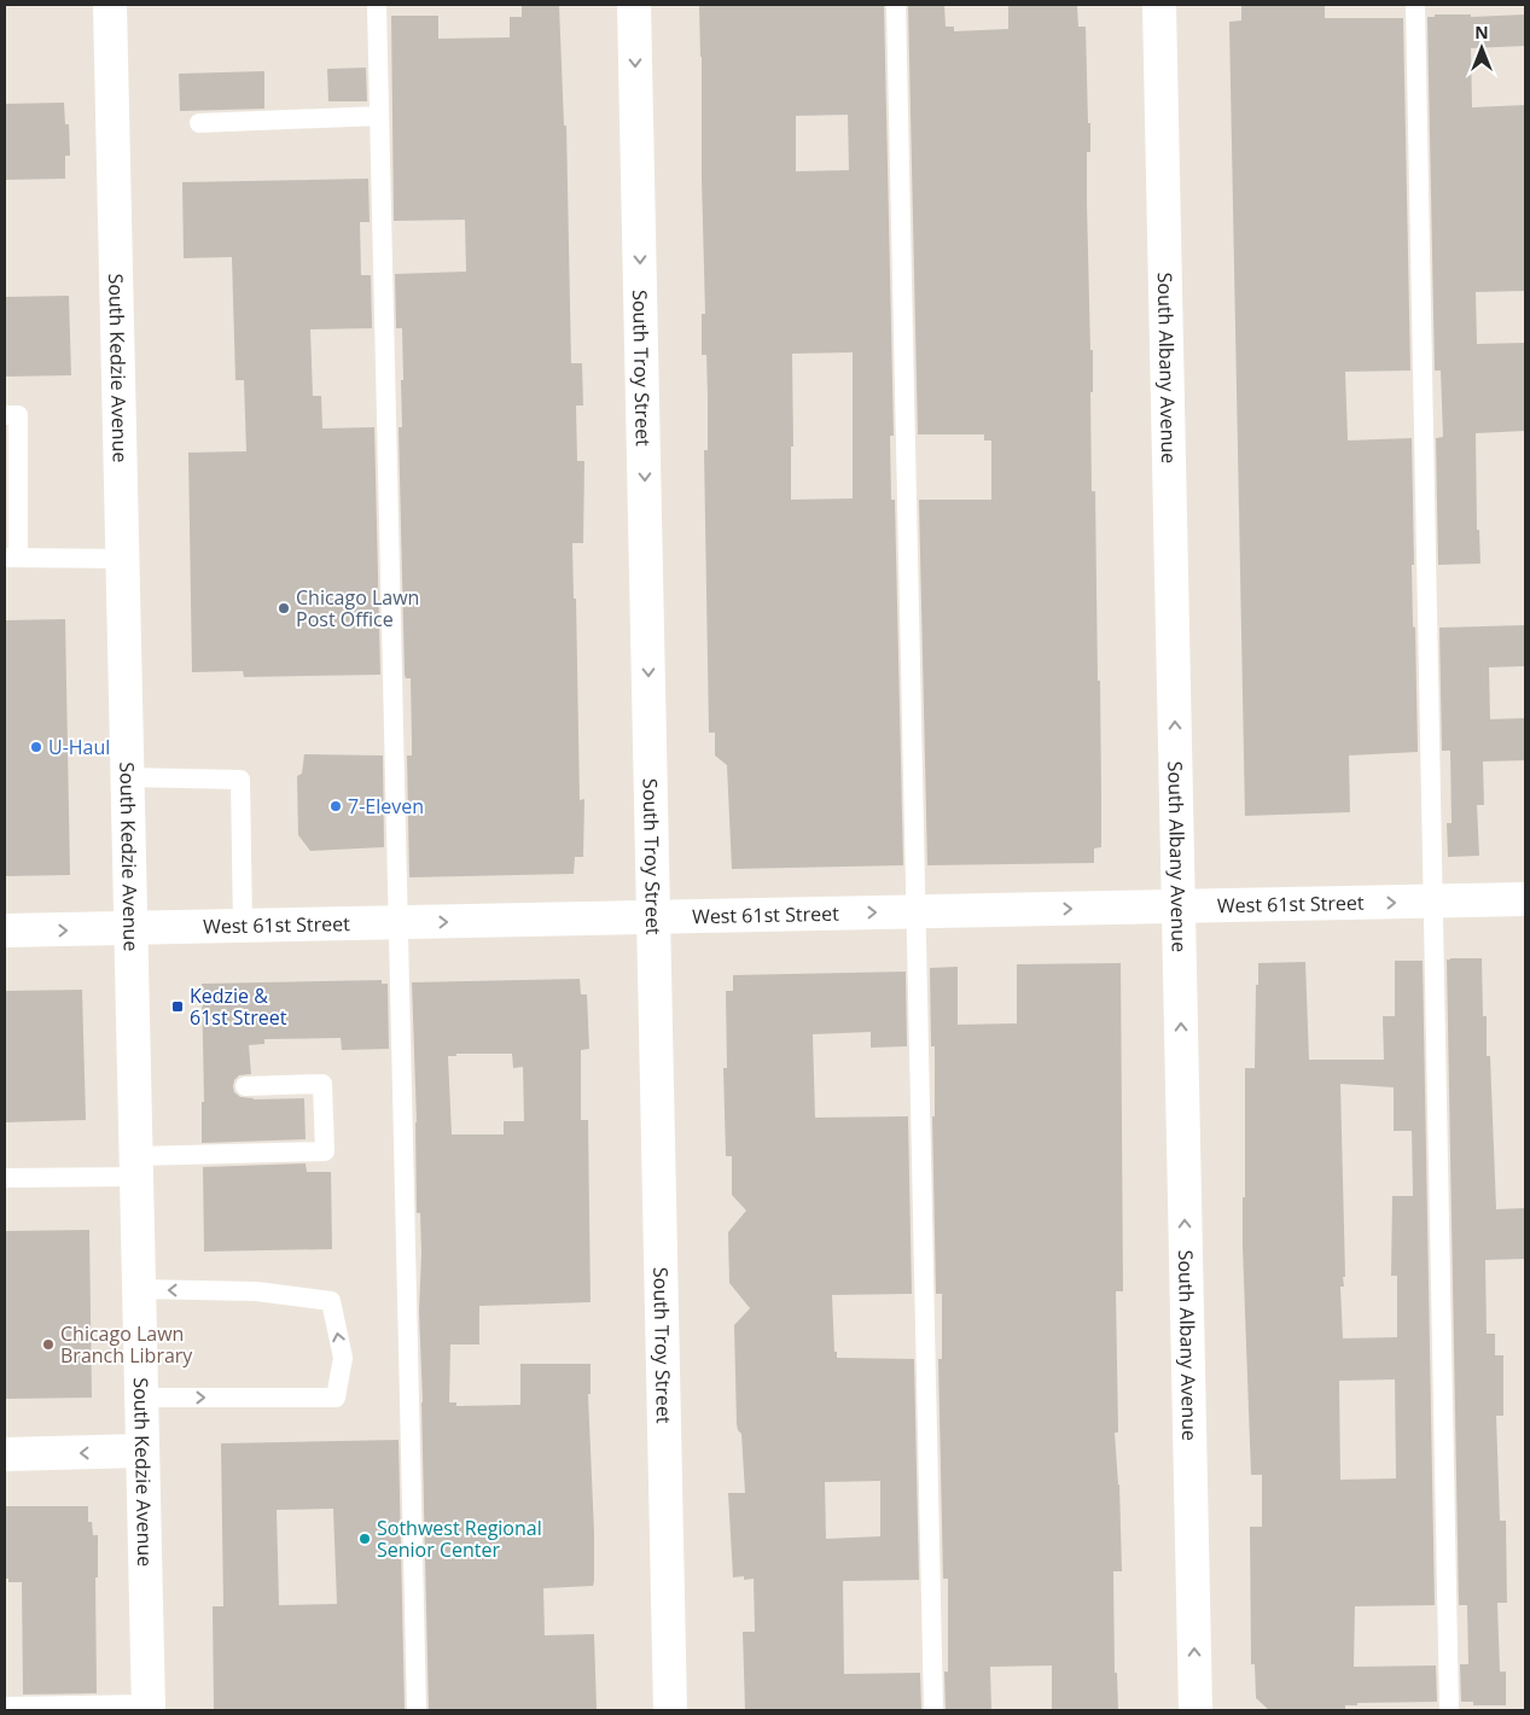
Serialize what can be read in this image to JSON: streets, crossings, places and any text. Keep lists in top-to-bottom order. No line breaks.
{"streets":{"street":["South Kedzie Avenue","South Troy Street","South Albany Avenue","West 61st Street"]},"crossings":[["South Kedzie Avenue","West 61st Street"],["South Troy Street","West 61st Street"],["South Albany Avenue","West 61st Street"]],"one_way":["South Troy Street","South Albany Avenue","West 61st Street"],"places":{"other":["Chicago Lawn Post Office","U-Haul","7-Eleven","Chicago Lawn Branch Library","Sothwest Regional Senior Center"],"transit":["Kedzie & 61st Street"]},"north":"top"}
